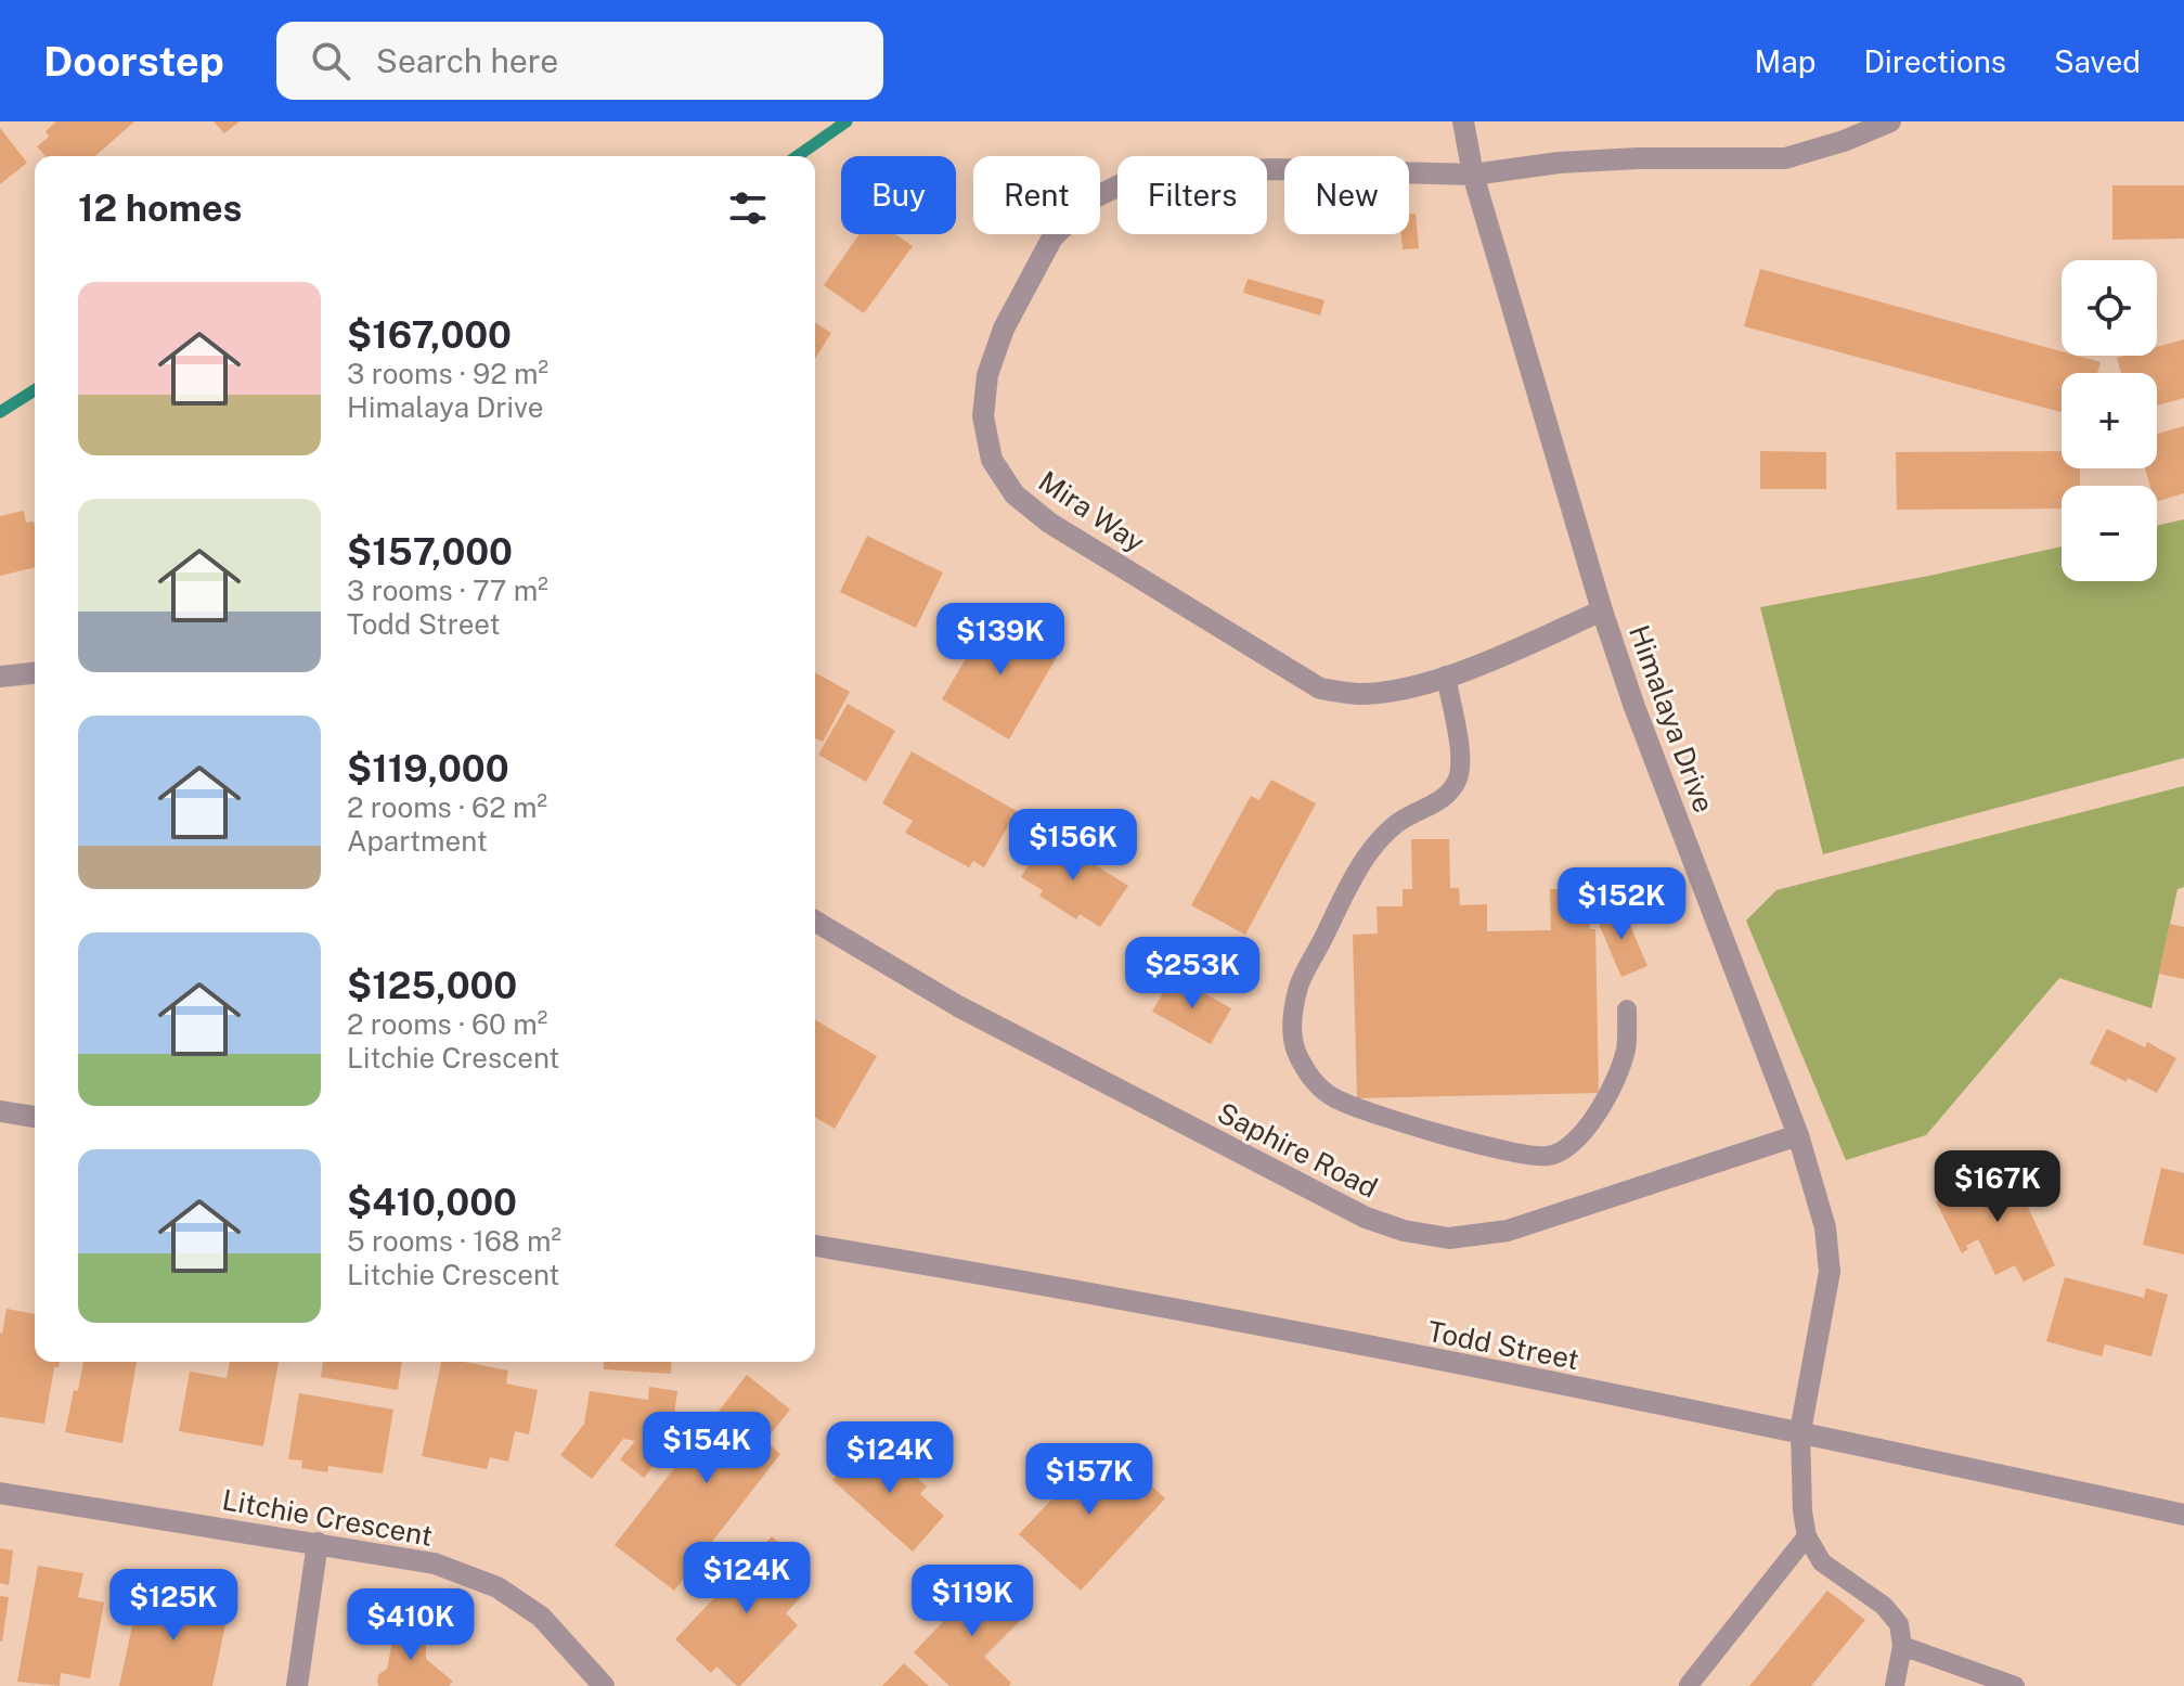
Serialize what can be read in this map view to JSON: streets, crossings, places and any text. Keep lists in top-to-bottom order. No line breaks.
{"streets":{"street":["Mira Way","Himalaya Drive","Saphire Road","Todd Street","Litchie Crescent"]},"crossings":[["Mira Way","Himalaya Drive"],["Himalaya Drive","Saphire Road"],["Himalaya Drive","Todd Street"]],"page":{"header":"Doorstep","search":"Search here","nav":["Map","Directions","Saved"],"chip":["Buy","Rent","Filters","New"],"heading":"12 homes","map_buttons":["+","−"],"list":[{"name":"$167,000","note":"3 rooms · 92 m² · Himalaya Drive"},{"name":"$157,000","note":"3 rooms · 77 m² · Todd Street"},{"name":"$119,000","note":"2 rooms · 62 m² · Apartment"},{"name":"$125,000","note":"2 rooms · 60 m² · Litchie Crescent"},{"name":"$410,000","note":"5 rooms · 168 m² · Litchie Crescent"}],"price":["$139K","$156K","$152K","$253K","$167K","$154K","$124K","$157K","$124K","$119K","$125K","$410K"]}}
